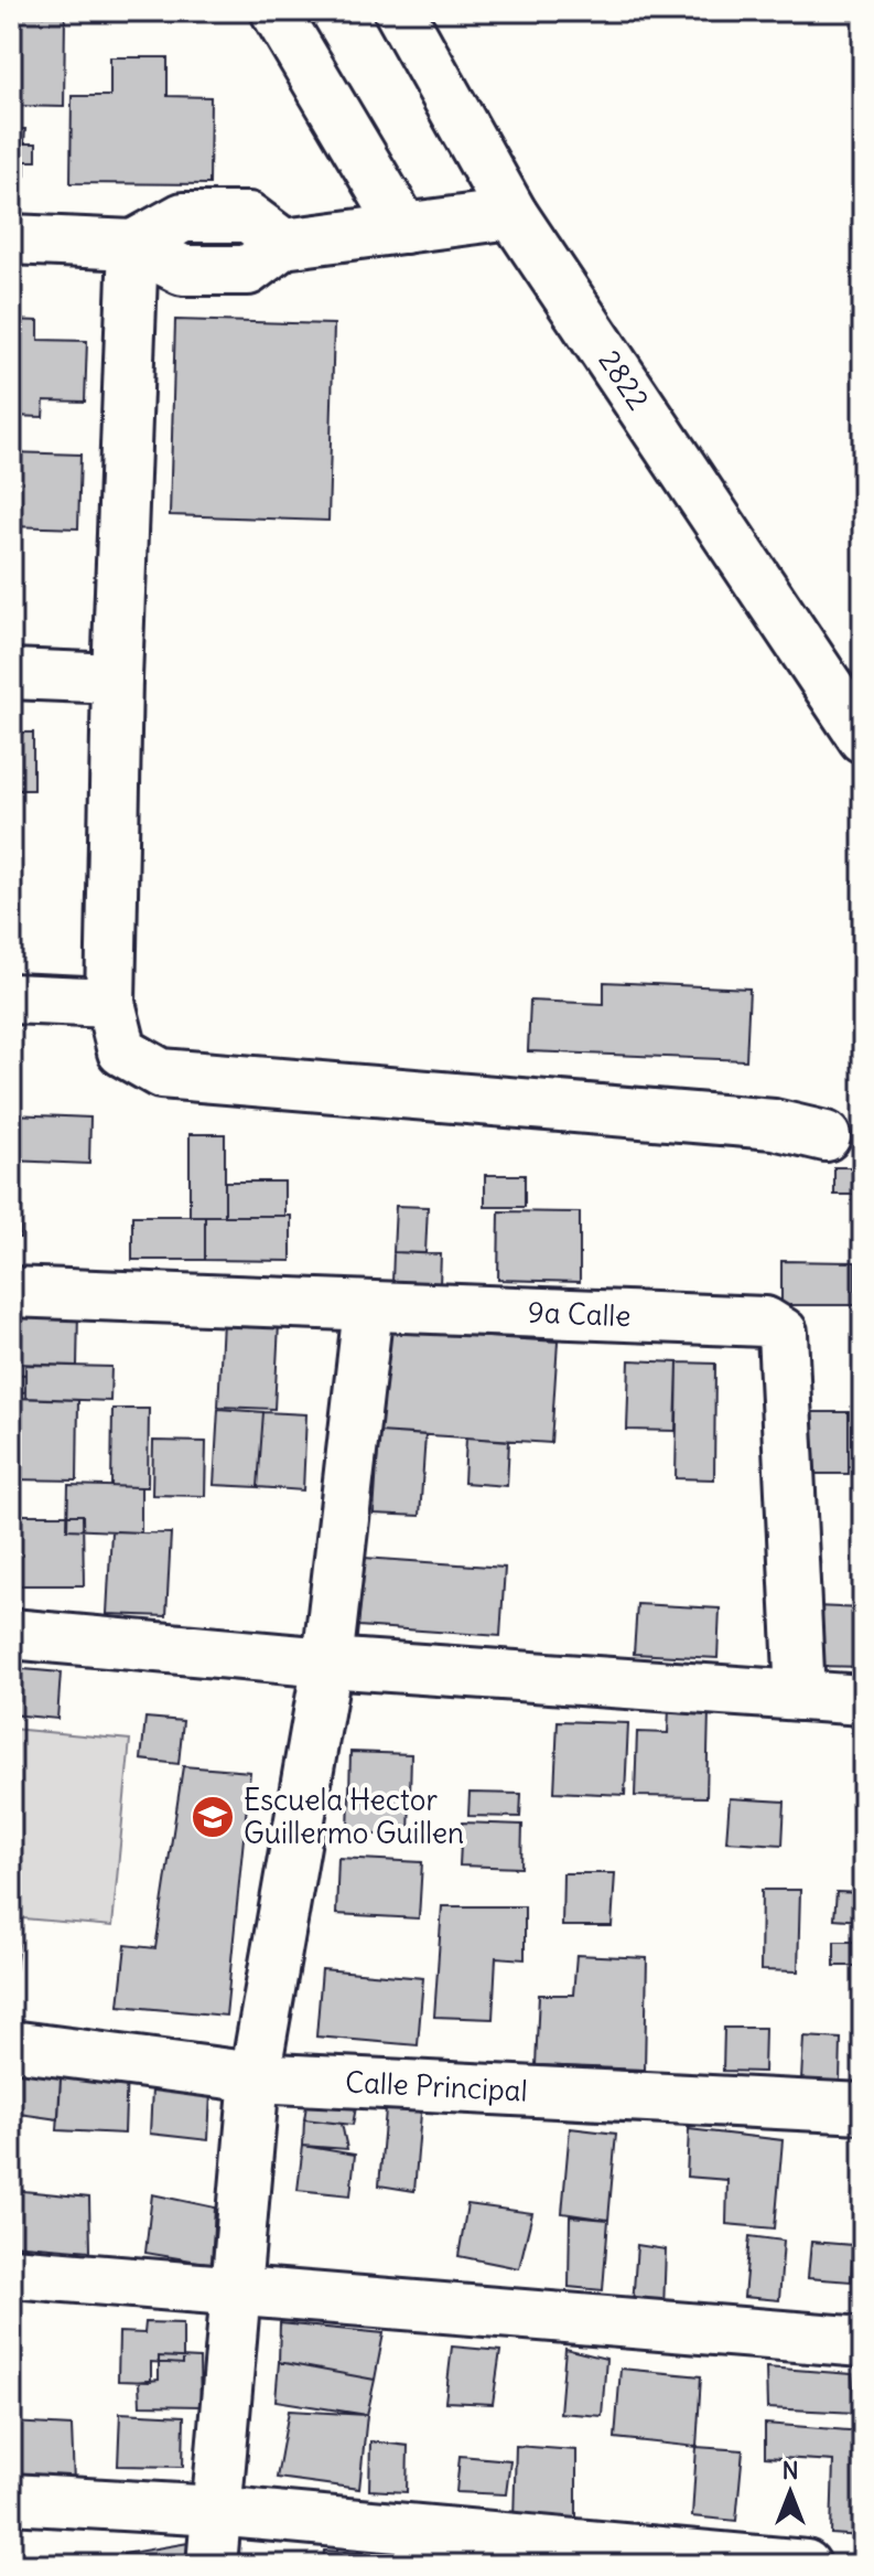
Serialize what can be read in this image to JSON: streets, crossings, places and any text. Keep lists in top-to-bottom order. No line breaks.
{"streets":{"street":["2822","9a Calle","Calle Principal"]},"places":{"school or university":["Escuela Hector Guillermo Guillen"]},"north":"top"}
